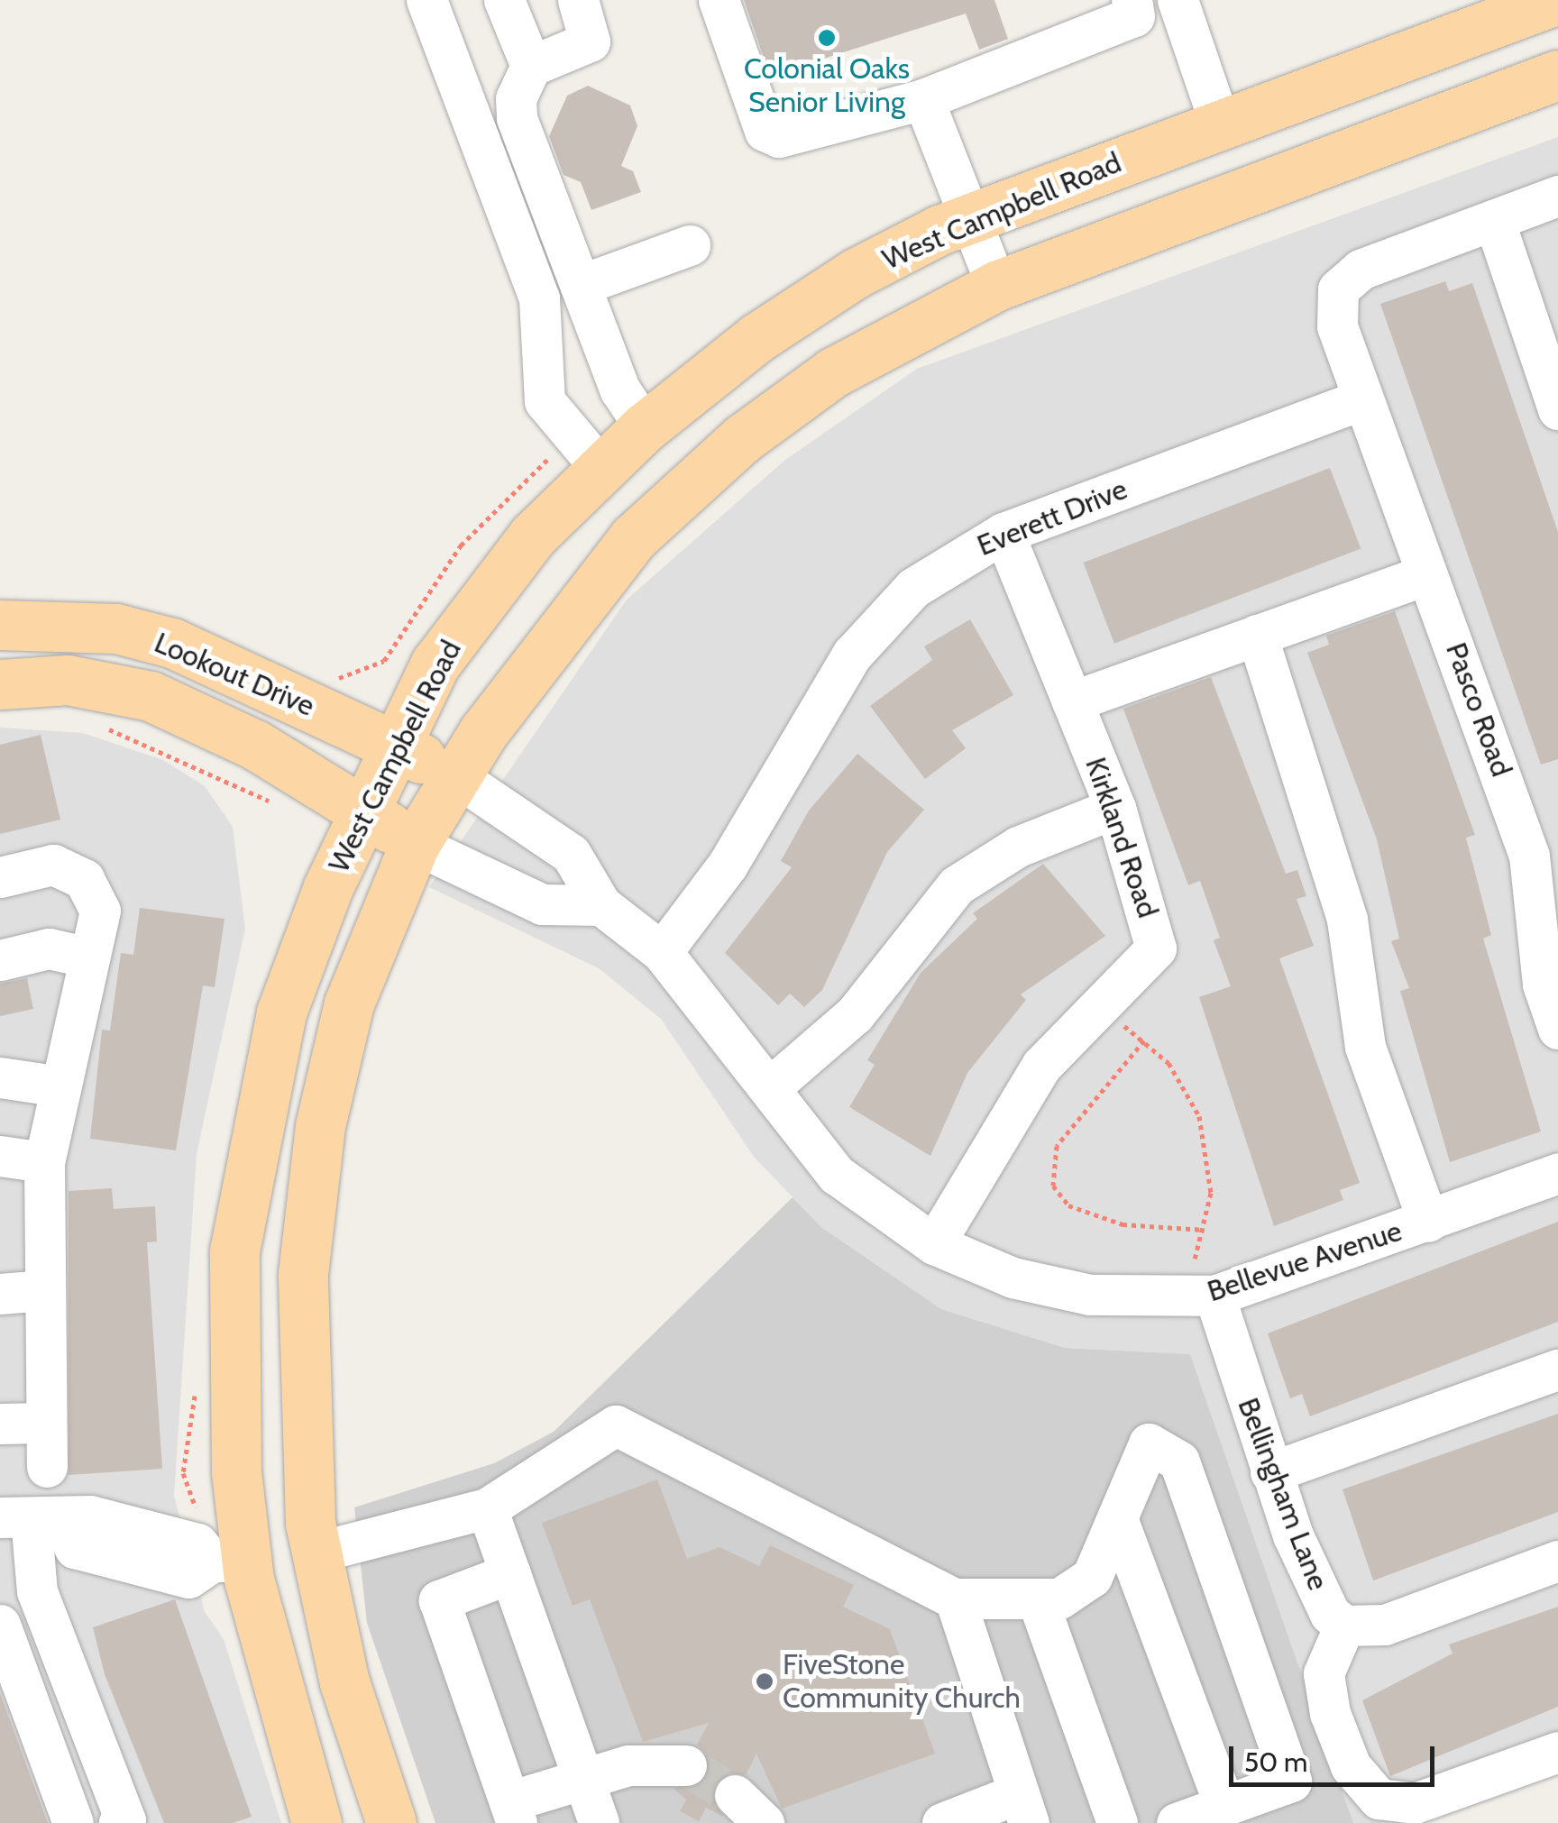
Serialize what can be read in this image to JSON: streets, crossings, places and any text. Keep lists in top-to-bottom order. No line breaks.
{"streets":{"main road":["West Campbell Road","Lookout Drive"],"street":["Everett Drive","Pasco Road","Kirkland Road","Bellevue Avenue","Bellingham Lane"]},"crossings":[["West Campbell Road","Lookout Drive"],["West Campbell Road","Bellevue Avenue"],["Everett Drive","Pasco Road"],["Everett Drive","Kirkland Road"],["Everett Drive","Bellevue Avenue"],["Lookout Drive","Bellevue Avenue"],["Kirkland Road","Bellevue Avenue"],["Bellevue Avenue","Bellingham Lane"]],"places":["Colonial Oaks Senior Living","FiveStone Community Church"],"scale_bar":"50 m"}
